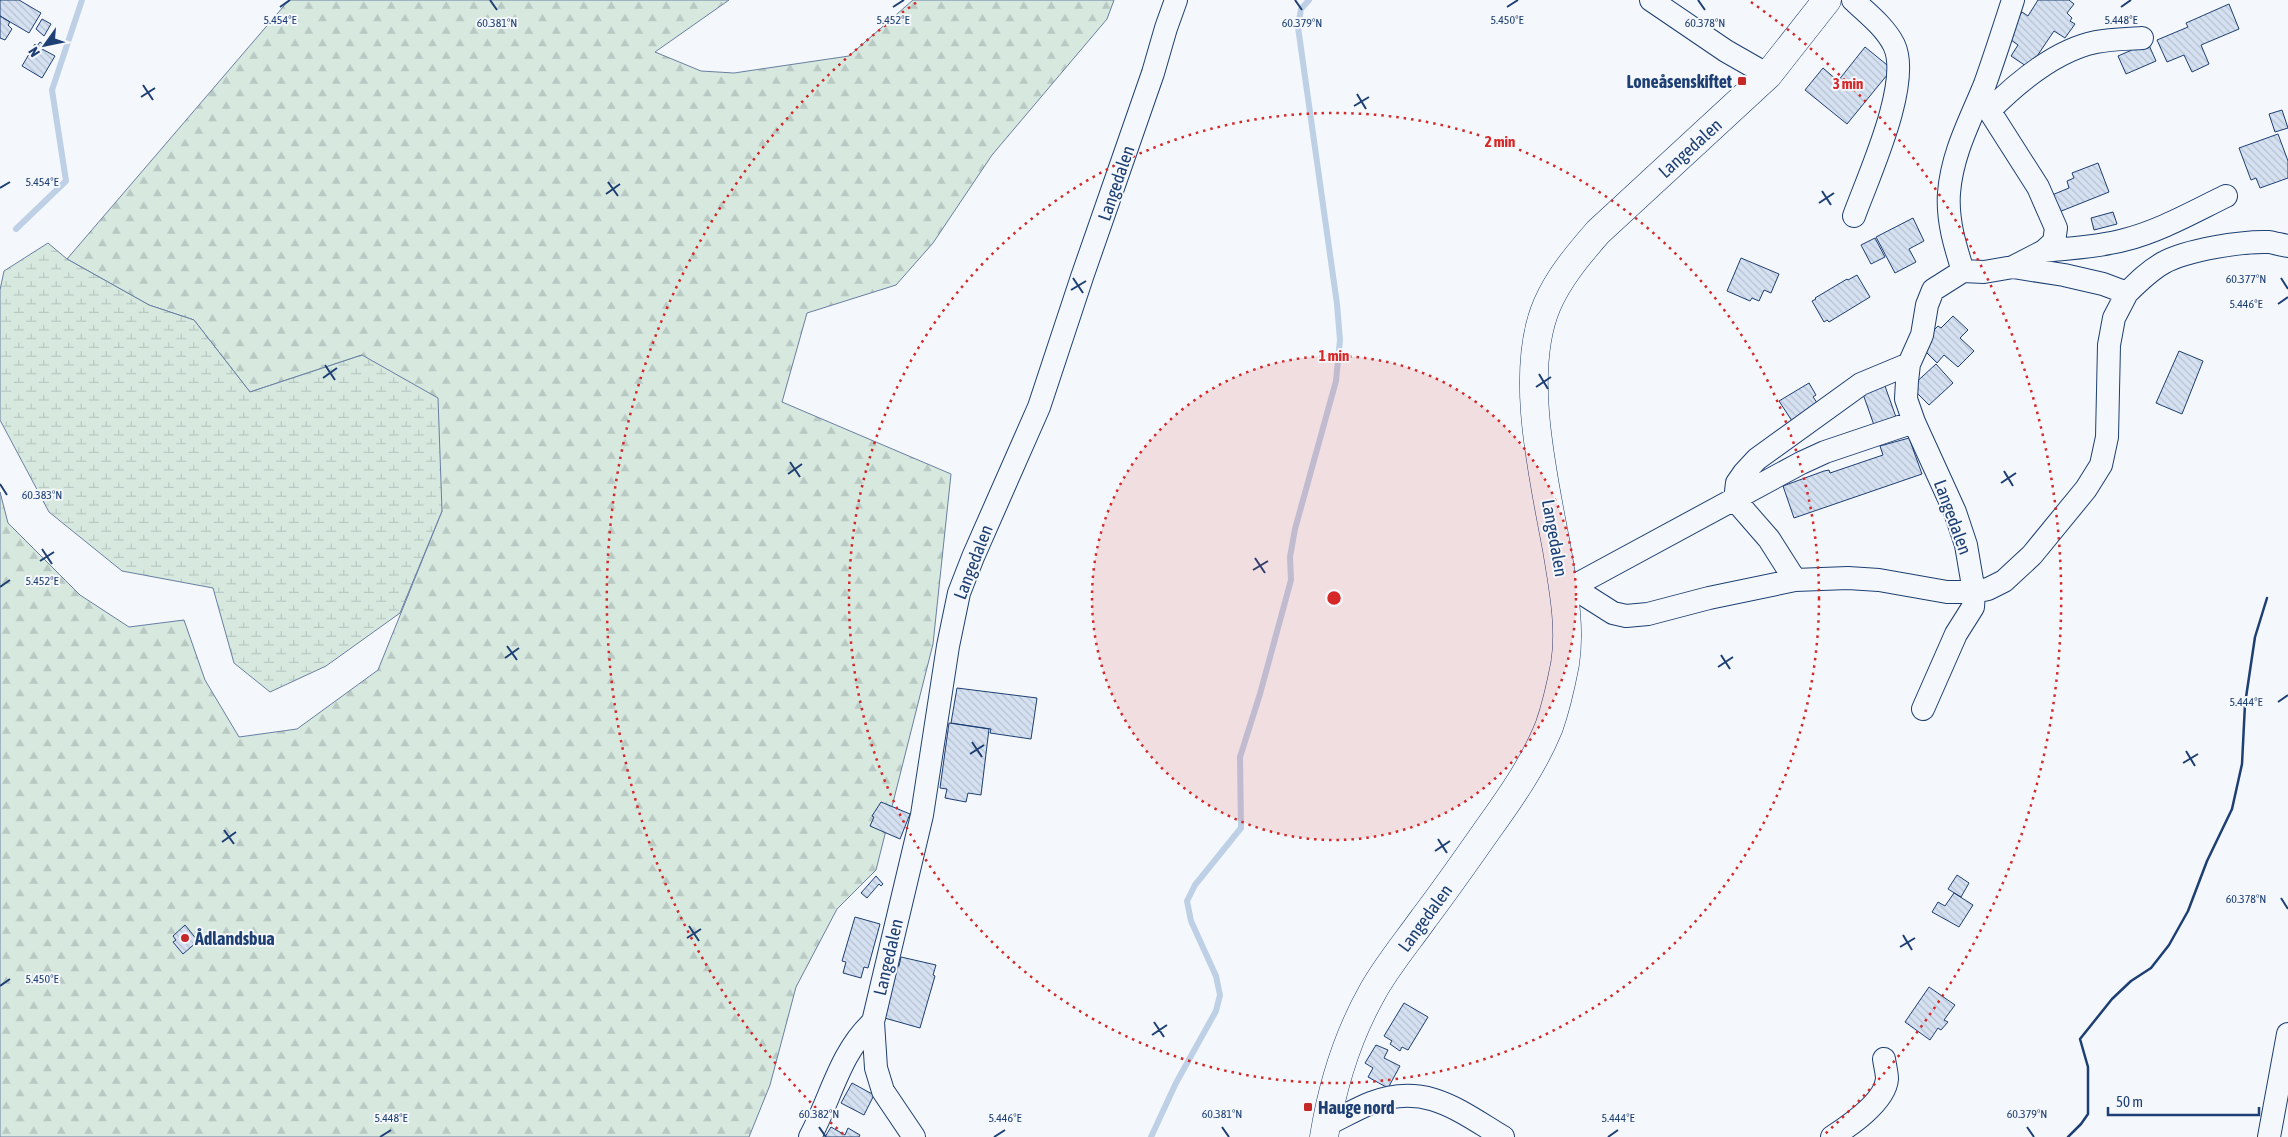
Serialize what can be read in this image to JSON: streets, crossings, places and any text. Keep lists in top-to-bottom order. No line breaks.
{"streets":{"main road":["Langedalen"]},"places":{"transit":["Loneåsenskiftet","Hauge nord"],"other":["Ådlandsbua"]},"scale_bar":"50 m","north":"bottom left","coordinates":["5.454°E","5.452°E","5.450°E","5.448°E","60.381°N","60.379°N","60.378°N","60.377°N","5.446°E","60.383°N","5.444°E","60.382°N"],"rings":["3 min","2 min","1 min"]}
